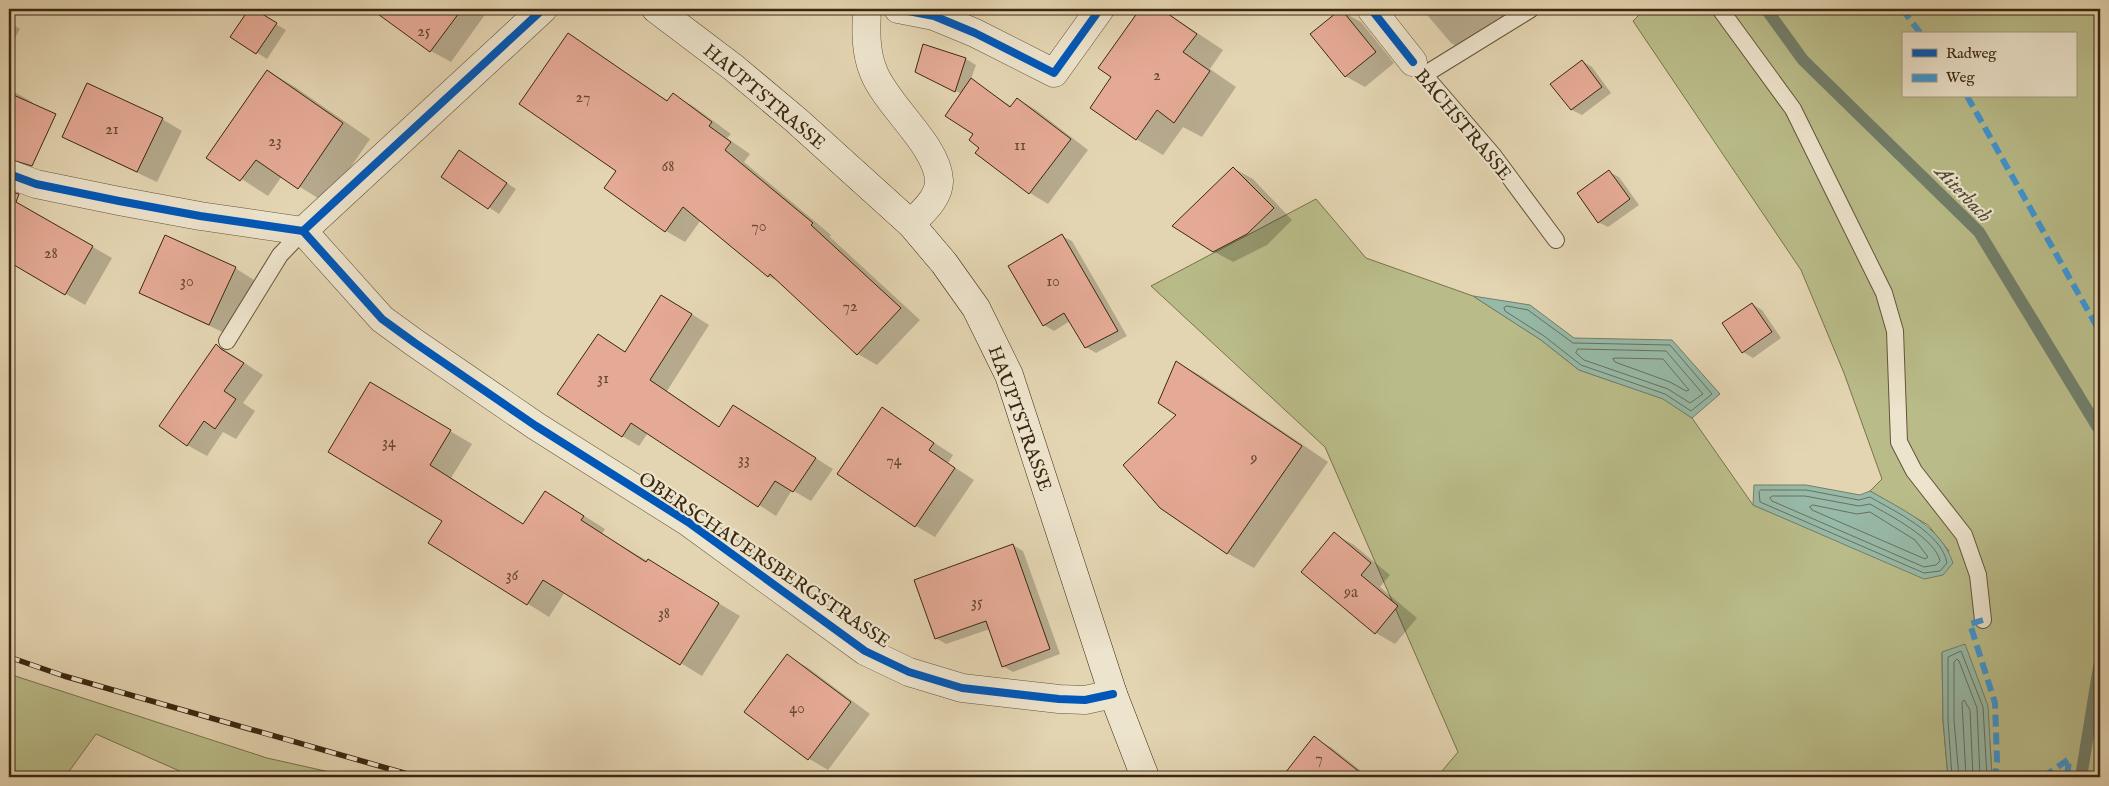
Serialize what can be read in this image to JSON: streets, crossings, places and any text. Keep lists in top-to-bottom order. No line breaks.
{"streets":{"street":["HAUPTSTRASSE","BACHSTRASSE","OBERSCHAUERSBERGSTRASSE"]},"crossings":[["HAUPTSTRASSE","OBERSCHAUERSBERGSTRASSE"]],"water":["Aiterbach"],"house_numbers":["25","2","27","21","23","11","68","70","28","30","10","72","31","34","9","33","74","36","9a","35","38","40","7"],"legend":["Radweg","Weg"]}
